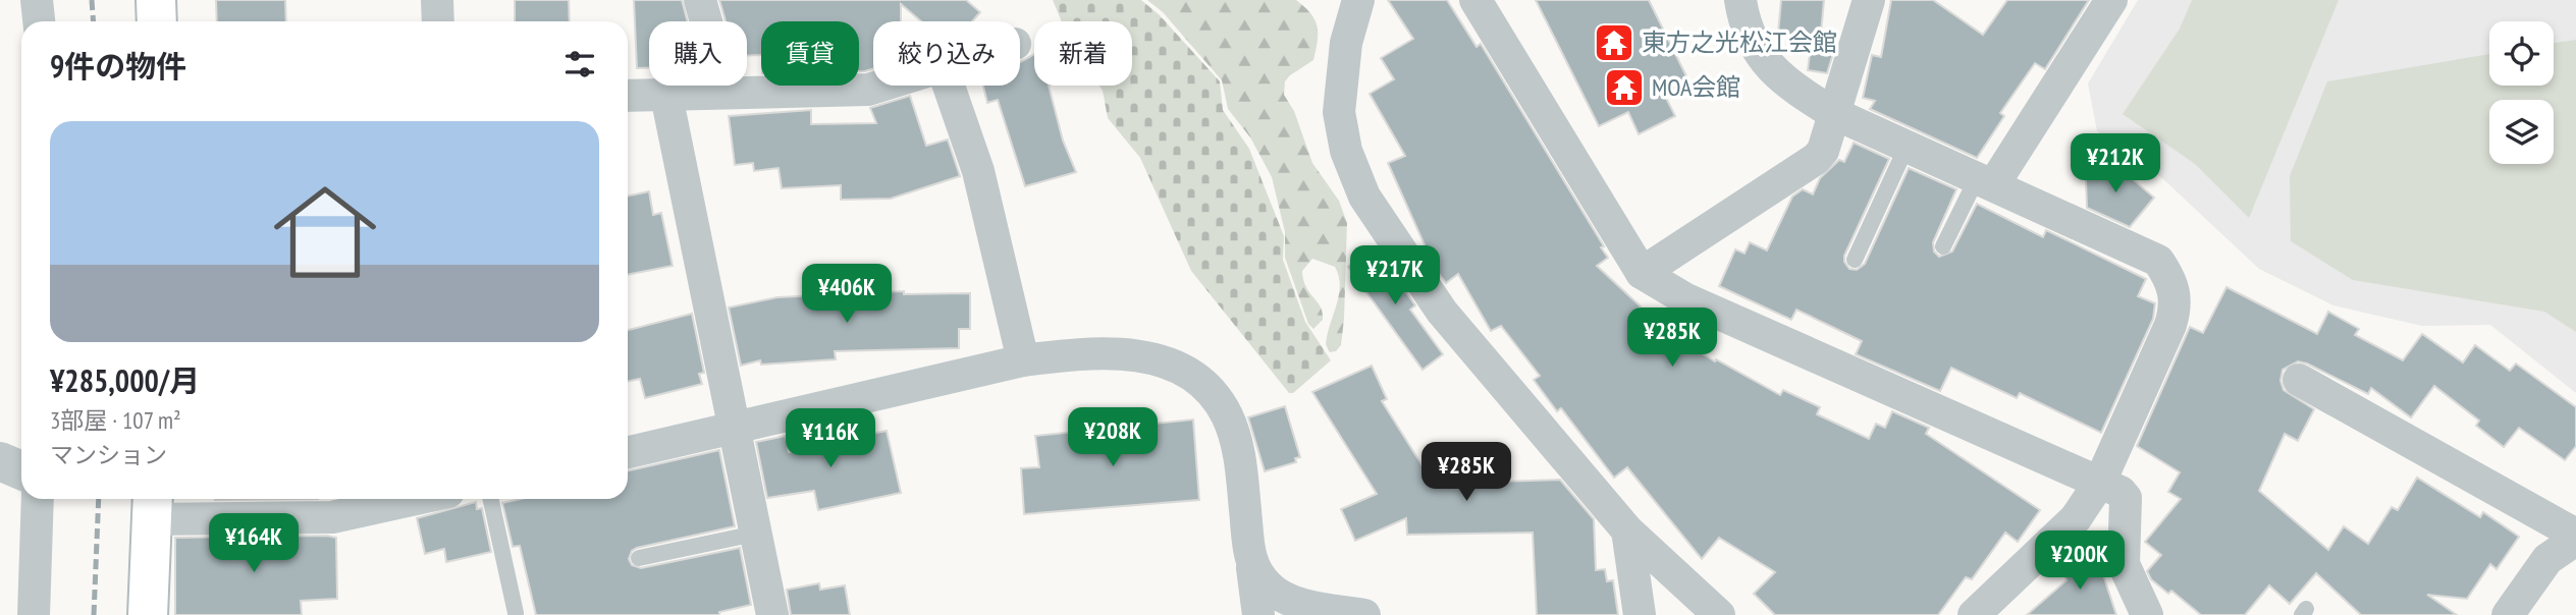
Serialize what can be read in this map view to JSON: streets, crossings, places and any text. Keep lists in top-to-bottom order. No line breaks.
{"places":{"temple":["東方之光松江会館","MOA会館"]},"page":{"chip":["購入","賃貸","絞り込み","新着"],"heading":"9件の物件","list":[{"name":"¥285,000/月","note":"3部屋 · 107 m² · マンション"}],"price":["¥212K","¥217K","¥406K","¥285K","¥208K","¥116K","¥285K","¥164K","¥200K"]}}
